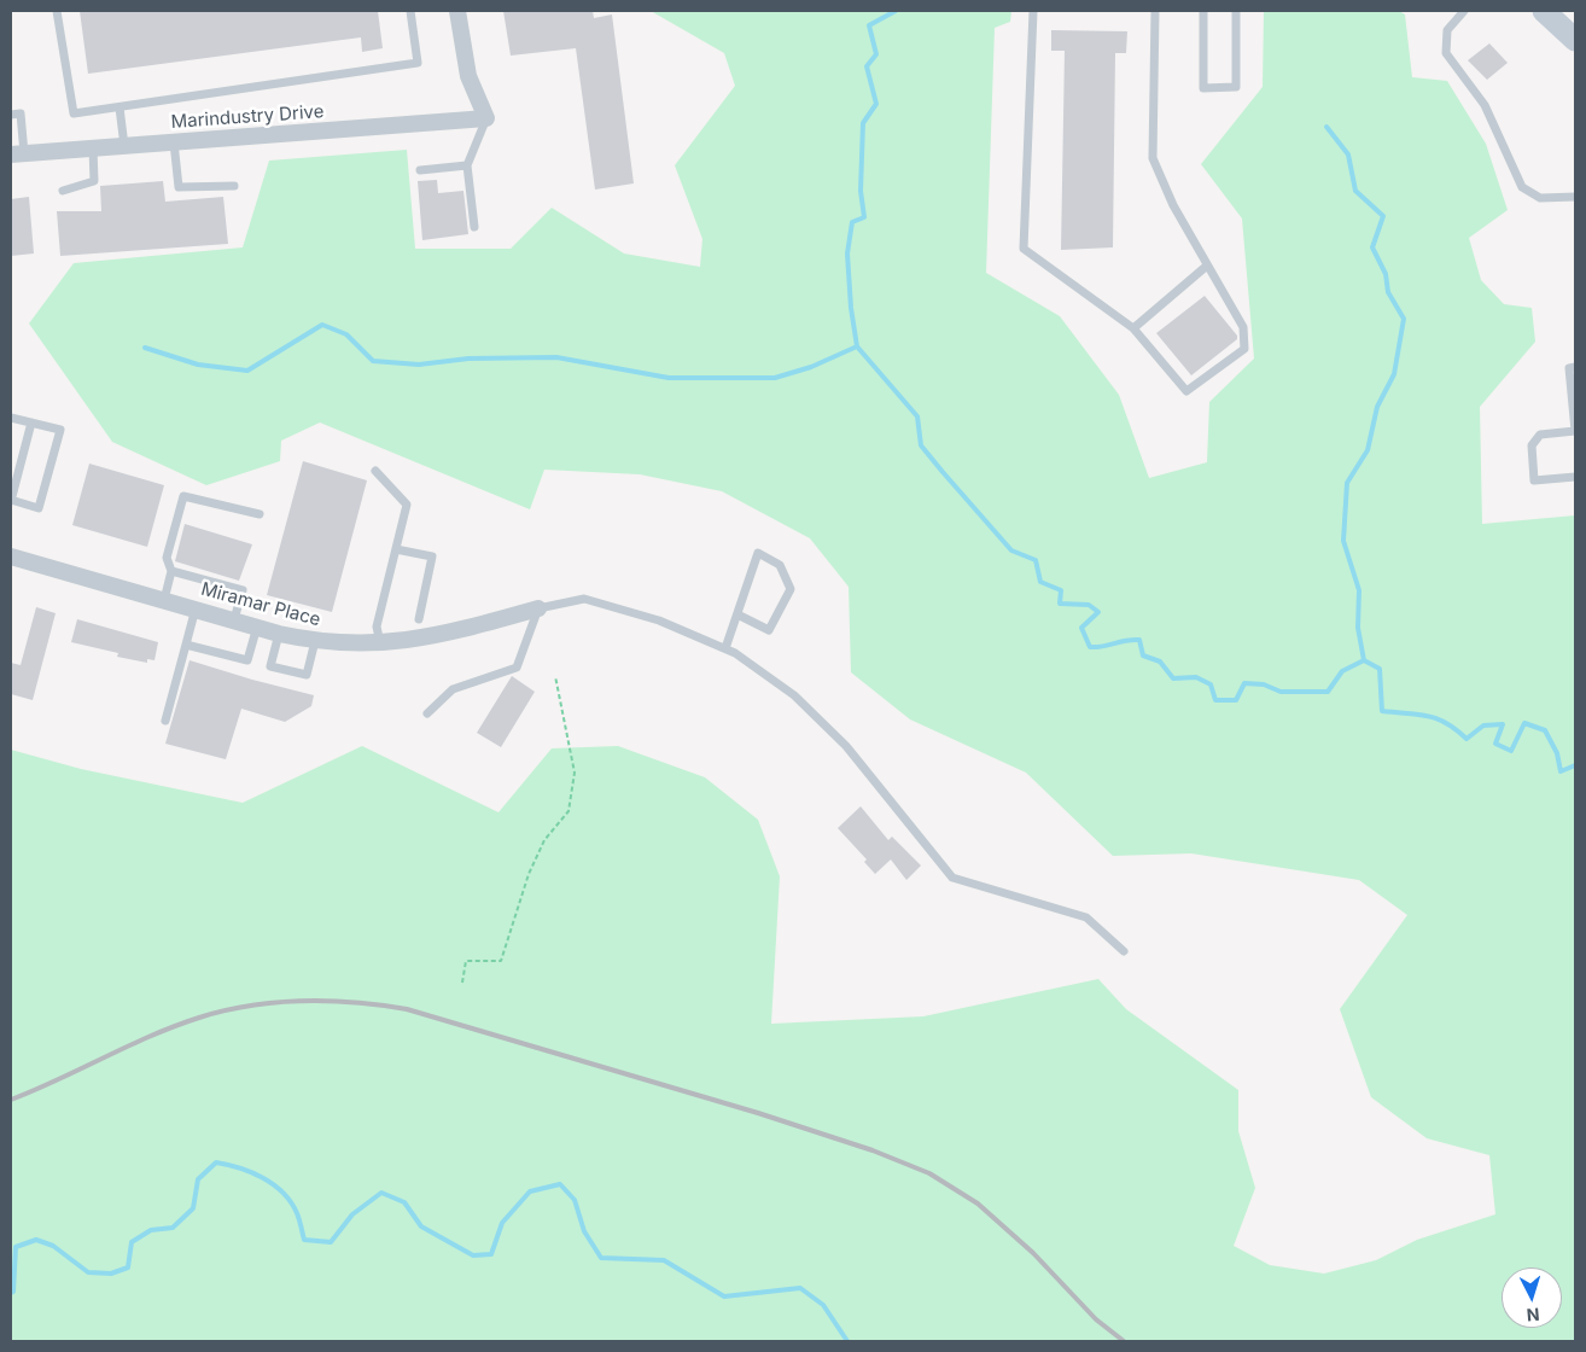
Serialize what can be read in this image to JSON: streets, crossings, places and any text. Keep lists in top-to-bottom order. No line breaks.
{"streets":{"street":["Marindustry Drive","Miramar Place"]},"north":"bottom"}
